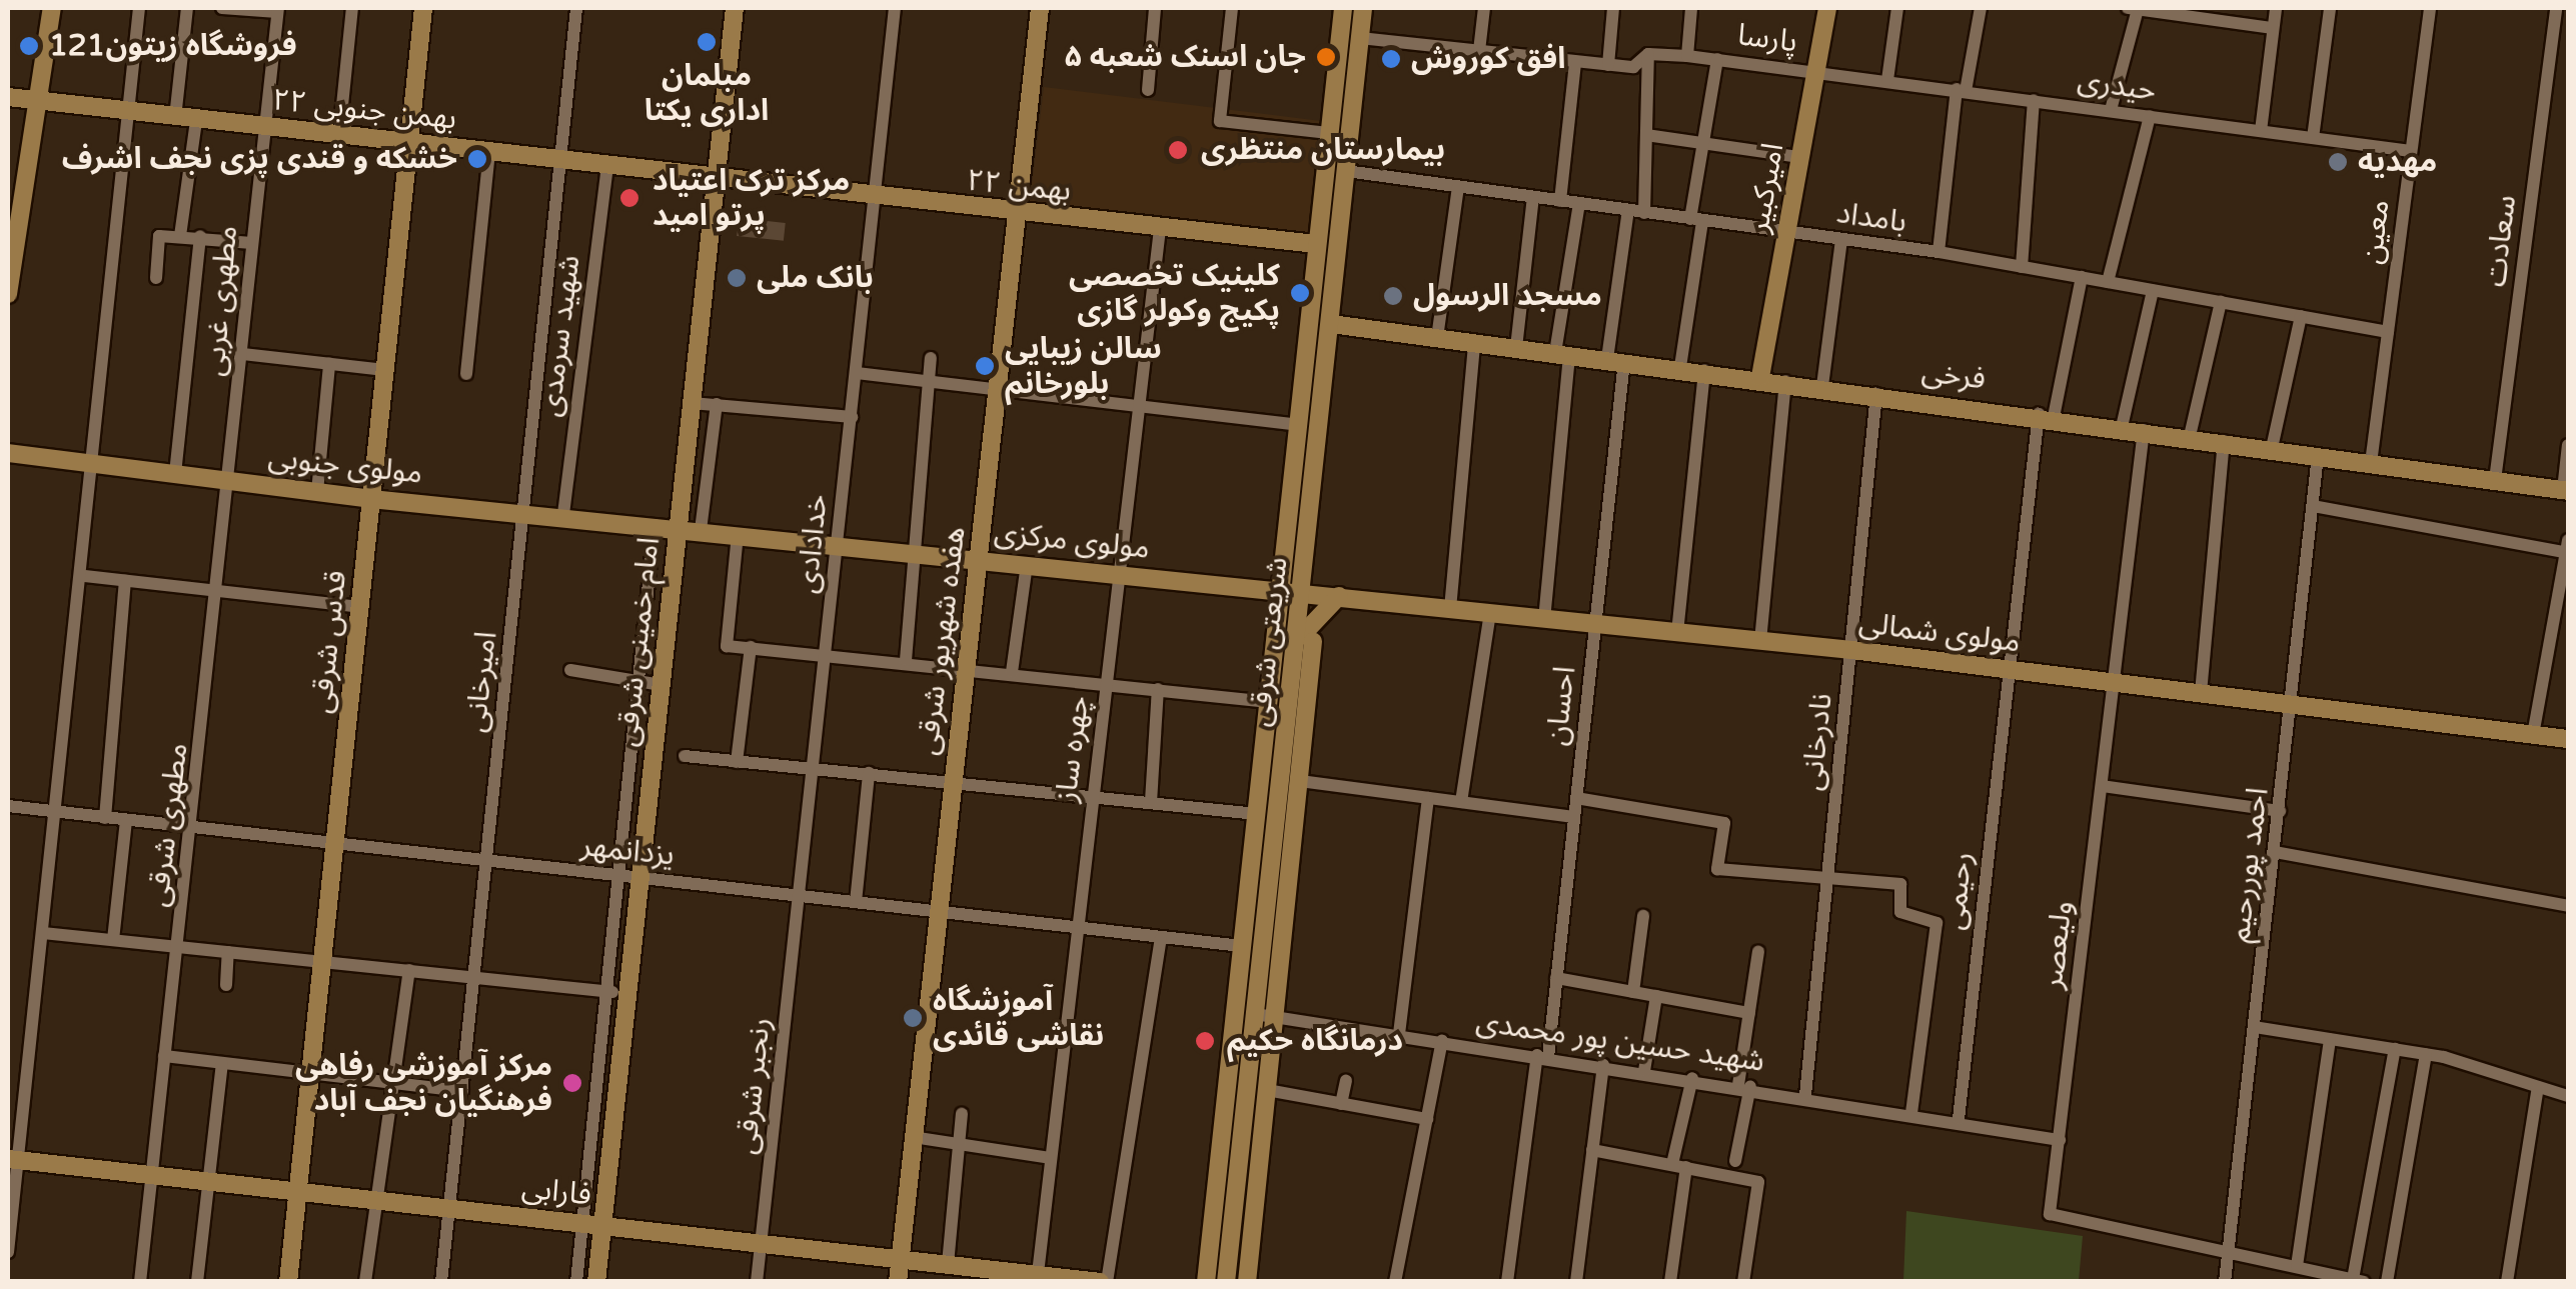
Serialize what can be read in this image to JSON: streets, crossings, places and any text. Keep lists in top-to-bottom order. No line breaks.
{"streets":{"street":["پارسا","حیدری","۲۲ بهمن جنوبی","۲۲ بهمن","امیرکبیر","بامداد","معین","سعادت","مطهری غربی","شهید سرمدی","فرخی","مولوی جنوبی","مولوی مرکزی","خدادادی","مولوی شمالی","هفده شهریور شرقی","قدس شرقی","امام خمینی شرقی","شریعتی شرقی","امیرخانی","احسان","نادرخانی","چهره ساز","مطهری شرقی","یزدانمهر","احمد پوررحیم","رحیمی","ولیعصر","شهید حسین پور محمدی","رنجبر شرقی","فارابی"]},"crossings":[["پارسا","حیدری"],["پارسا","امیرکبیر"],["پارسا","شریعتی شرقی"],["حیدری","امیرکبیر"],["حیدری","معین"],["۲۲ بهمن جنوبی","۲۲ بهمن"],["۲۲ بهمن جنوبی","مطهری غربی"],["۲۲ بهمن جنوبی","شهید سرمدی"],["۲۲ بهمن جنوبی","قدس شرقی"],["۲۲ بهمن جنوبی","امام خمینی شرقی"],["۲۲ بهمن جنوبی","امیرخانی"],["۲۲ بهمن","خدادادی"],["۲۲ بهمن","هفده شهریور شرقی"],["۲۲ بهمن","امام خمینی شرقی"],["۲۲ بهمن","شریعتی شرقی"],["۲۲ بهمن","چهره ساز"],["امیرکبیر","بامداد"],["امیرکبیر","فرخی"],["بامداد","معین"],["بامداد","شریعتی شرقی"],["بامداد","احسان"],["بامداد","رحیمی"],["معین","فرخی"],["سعادت","فرخی"],["مطهری غربی","مولوی جنوبی"],["مطهری غربی","مطهری شرقی"],["شهید سرمدی","مولوی جنوبی"],["فرخی","شریعتی شرقی"],["فرخی","احسان"],["فرخی","نادرخانی"],["فرخی","احمد پوررحیم"],["فرخی","رحیمی"],["فرخی","ولیعصر"],["مولوی جنوبی","مولوی مرکزی"],["مولوی جنوبی","قدس شرقی"],["مولوی جنوبی","امام خمینی شرقی"],["مولوی جنوبی","امیرخانی"],["مولوی جنوبی","مطهری شرقی"],["مولوی مرکزی","خدادادی"],["مولوی مرکزی","مولوی شمالی"],["مولوی مرکزی","هفده شهریور شرقی"],["مولوی مرکزی","امام خمینی شرقی"],["مولوی مرکزی","شریعتی شرقی"],["مولوی مرکزی","چهره ساز"],["خدادادی","یزدانمهر"],["خدادادی","رنجبر شرقی"],["مولوی شمالی","شریعتی شرقی"],["مولوی شمالی","احسان"],["مولوی شمالی","نادرخانی"],["مولوی شمالی","احمد پوررحیم"],["مولوی شمالی","رحیمی"],["مولوی شمالی","ولیعصر"],["هفده شهریور شرقی","یزدانمهر"],["هفده شهریور شرقی","فارابی"],["قدس شرقی","یزدانمهر"],["قدس شرقی","فارابی"],["امام خمینی شرقی","یزدانمهر"],["امام خمینی شرقی","فارابی"],["شریعتی شرقی","یزدانمهر"],["شریعتی شرقی","شهید حسین پور محمدی"],["امیرخانی","یزدانمهر"],["امیرخانی","فارابی"],["احسان","شهید حسین پور محمدی"],["نادرخانی","شهید حسین پور محمدی"],["چهره ساز","یزدانمهر"],["چهره ساز","فارابی"],["مطهری شرقی","یزدانمهر"],["مطهری شرقی","فارابی"],["یزدانمهر","رنجبر شرقی"],["احمد پوررحیم","ولیعصر"],["رحیمی","شهید حسین پور محمدی"],["ولیعصر","شهید حسین پور محمدی"],["رنجبر شرقی","فارابی"]],"places":["مبلمان اداری یکتا","فروشگاه زیتون121","جان اسنک شعبه ۵","افق کوروش","بیمارستان منتظری","خشکه و قندی پزی نجف اشرف","مهدیه","مرکز ترک اعتیاد پرتو امید","بانک ملی","کلینیک تخصصی پکیج وکولر گازی","مسجد الرسول","سالن زیبایی بلورخانم","آموزشگاه نقاشی قائدی","درمانگاه حکیم","مرکز آموزشی رفاهی فرهنگیان نجف آباد"]}
